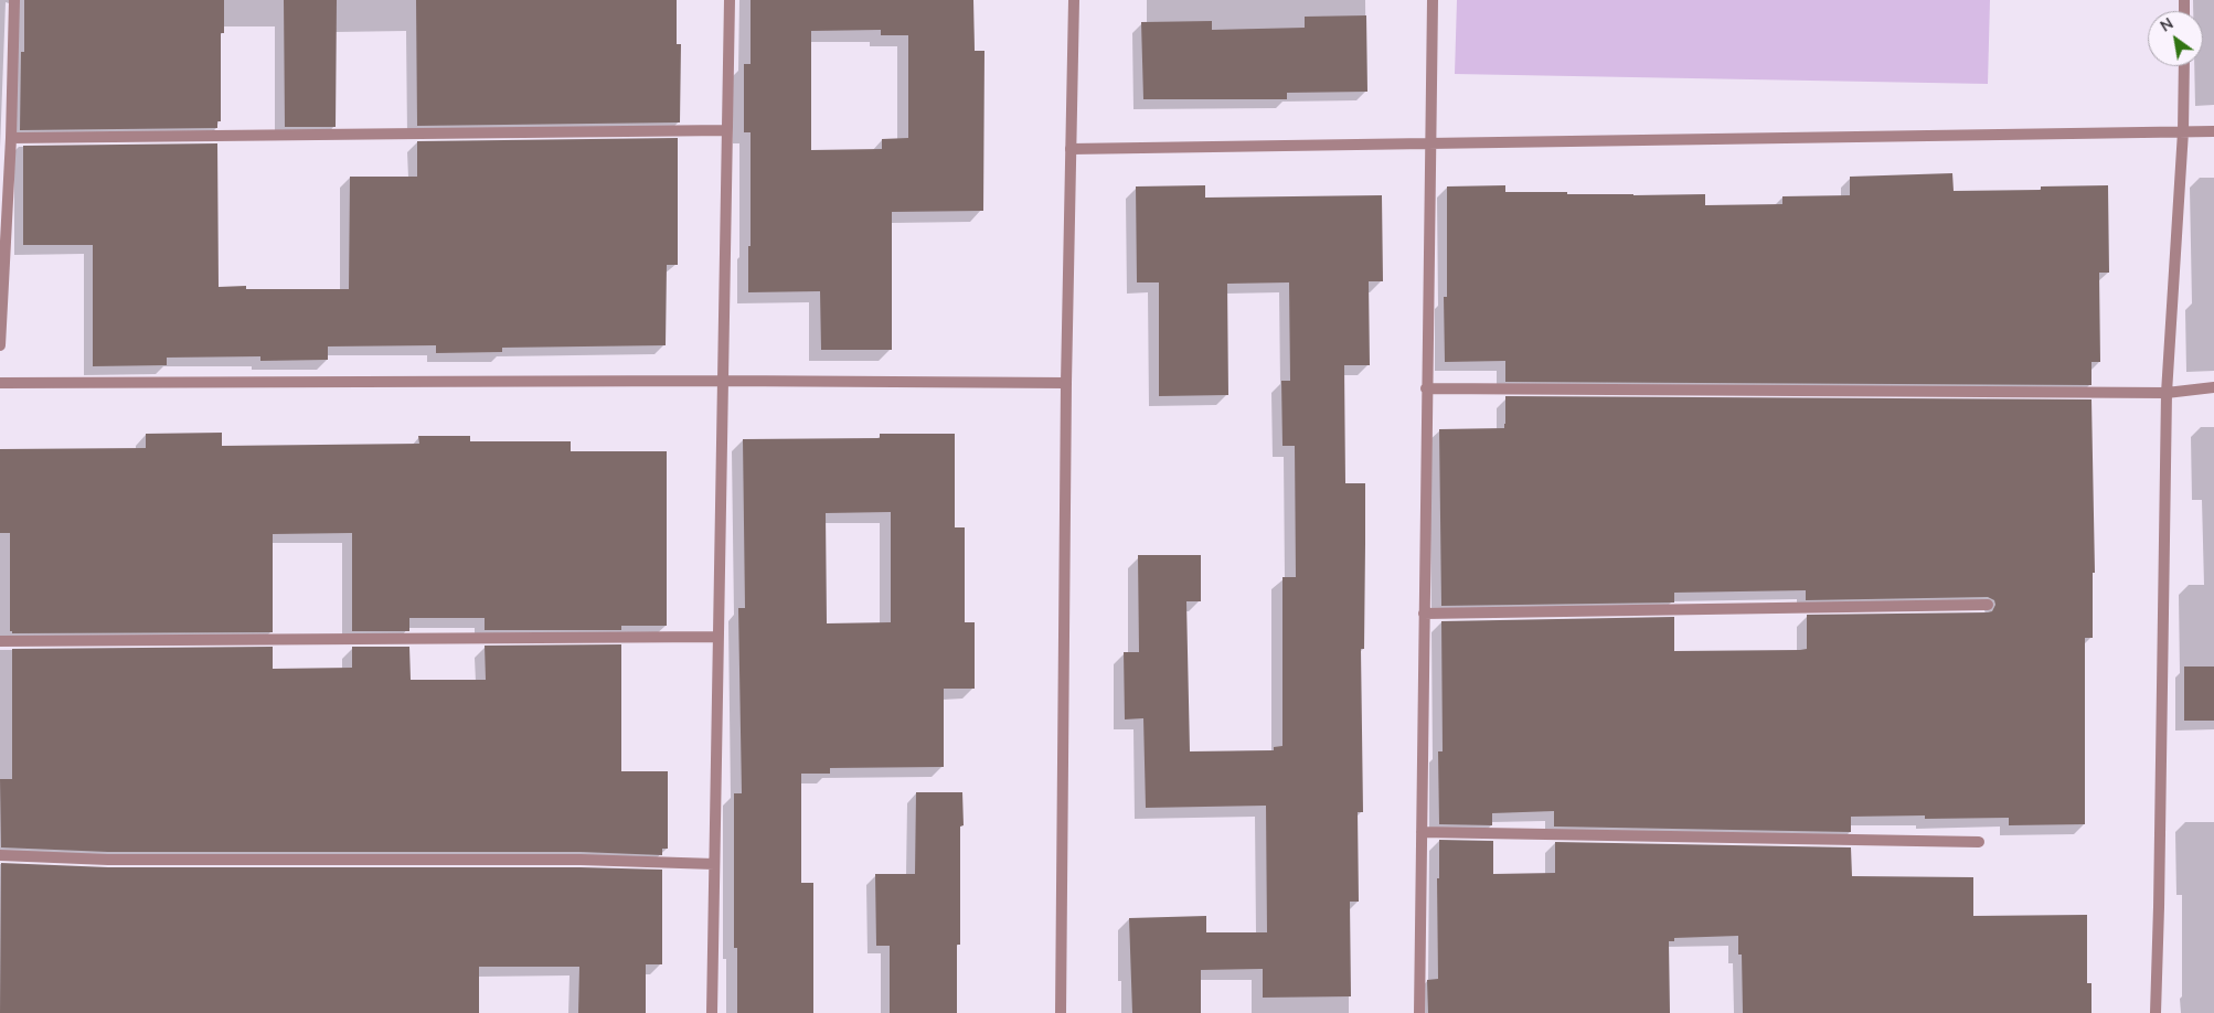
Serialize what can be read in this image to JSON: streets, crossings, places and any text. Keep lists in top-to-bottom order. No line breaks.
{"north":"top left"}
